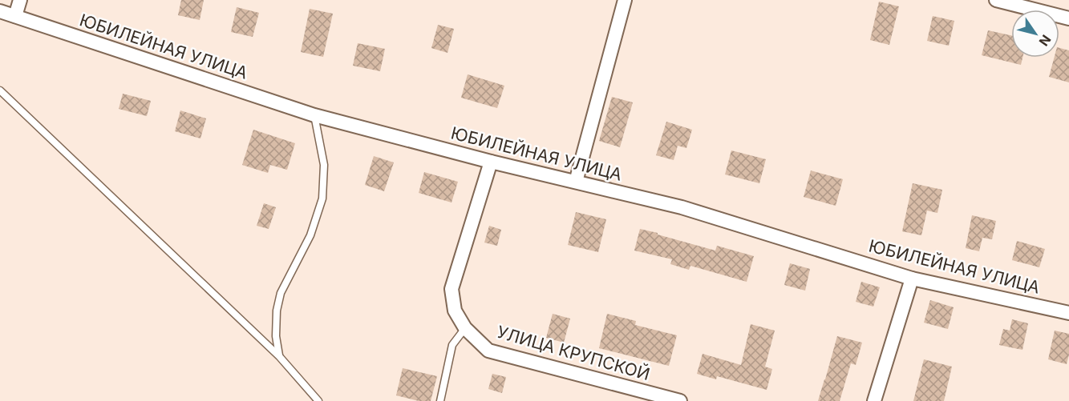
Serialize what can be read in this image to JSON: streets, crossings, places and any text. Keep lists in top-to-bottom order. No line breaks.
{"streets":{"street":["ЮБИЛЕЙНАЯ УЛИЦА","УЛИЦА КРУПСКОЙ"]},"crossings":[["ЮБИЛЕЙНАЯ УЛИЦА","УЛИЦА КРУПСКОЙ"]],"north":"bottom right"}
